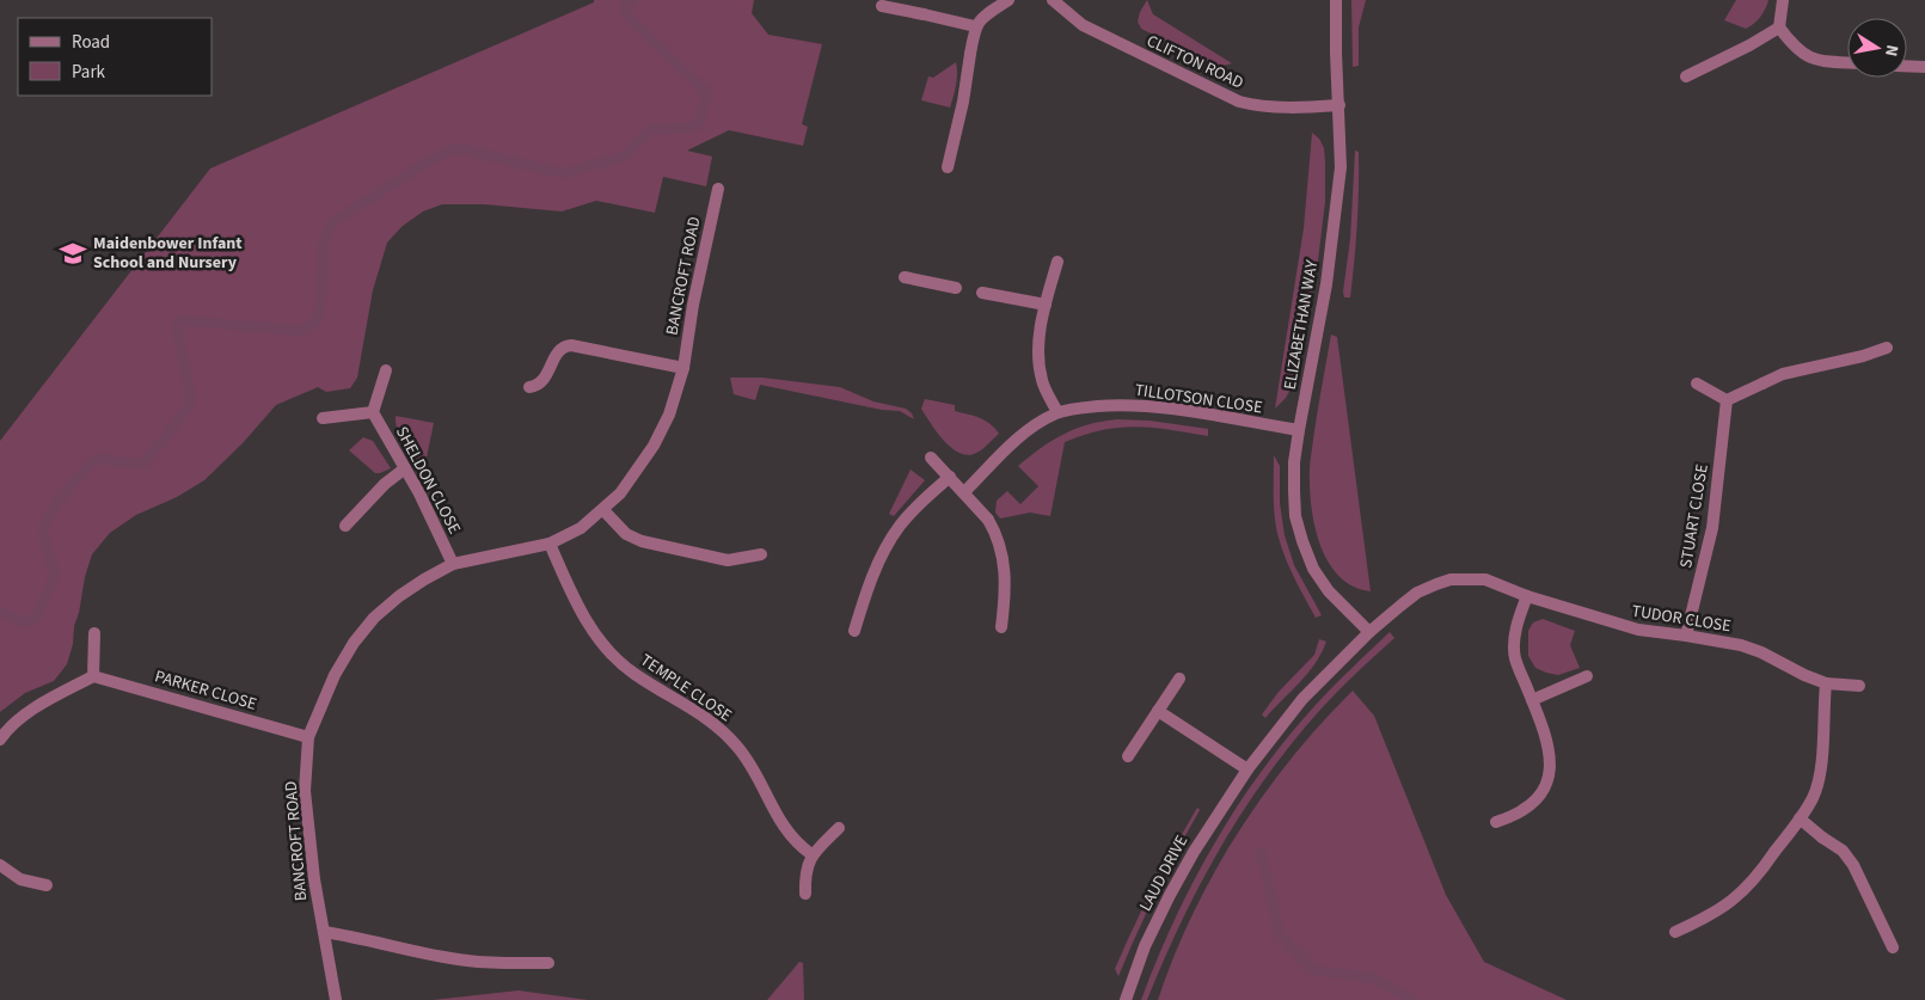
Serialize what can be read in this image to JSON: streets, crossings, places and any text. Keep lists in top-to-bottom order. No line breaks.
{"streets":{"street":["CLIFTON ROAD","BANCROFT ROAD","ELIZABETHAN WAY","TILLOTSON CLOSE","SHELDON CLOSE","STUART CLOSE","TUDOR CLOSE","TEMPLE CLOSE","PARKER CLOSE","LAUD DRIVE"]},"crossings":[["CLIFTON ROAD","ELIZABETHAN WAY"],["BANCROFT ROAD","SHELDON CLOSE"],["BANCROFT ROAD","TEMPLE CLOSE"],["BANCROFT ROAD","PARKER CLOSE"],["ELIZABETHAN WAY","TILLOTSON CLOSE"],["ELIZABETHAN WAY","TUDOR CLOSE"],["ELIZABETHAN WAY","LAUD DRIVE"],["STUART CLOSE","TUDOR CLOSE"],["TUDOR CLOSE","LAUD DRIVE"]],"places":{"school or university":["Maidenbower Infant School and Nursery"]},"legend":["Road","Park"],"north":"right"}
